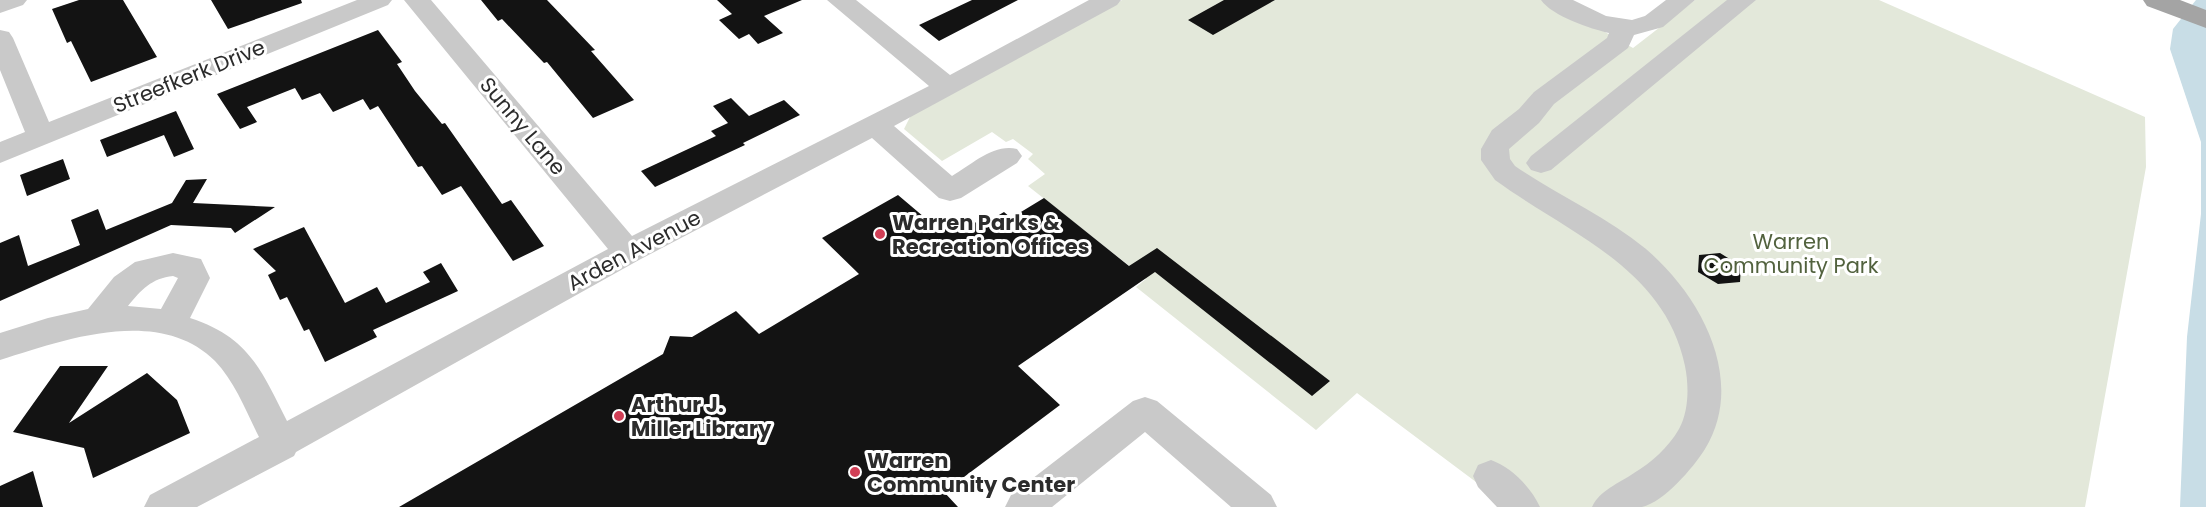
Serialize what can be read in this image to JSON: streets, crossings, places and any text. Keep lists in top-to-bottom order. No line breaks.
{"streets":{"street":["Streefkerk Drive","Sunny Lane","Arden Avenue"]},"crossings":[["Sunny Lane","Arden Avenue"]],"parks":["Warren Community Park"],"places":["Warren Parks & Recreation Offices","Arthur J. Miller Library","Warren Community Center"]}
